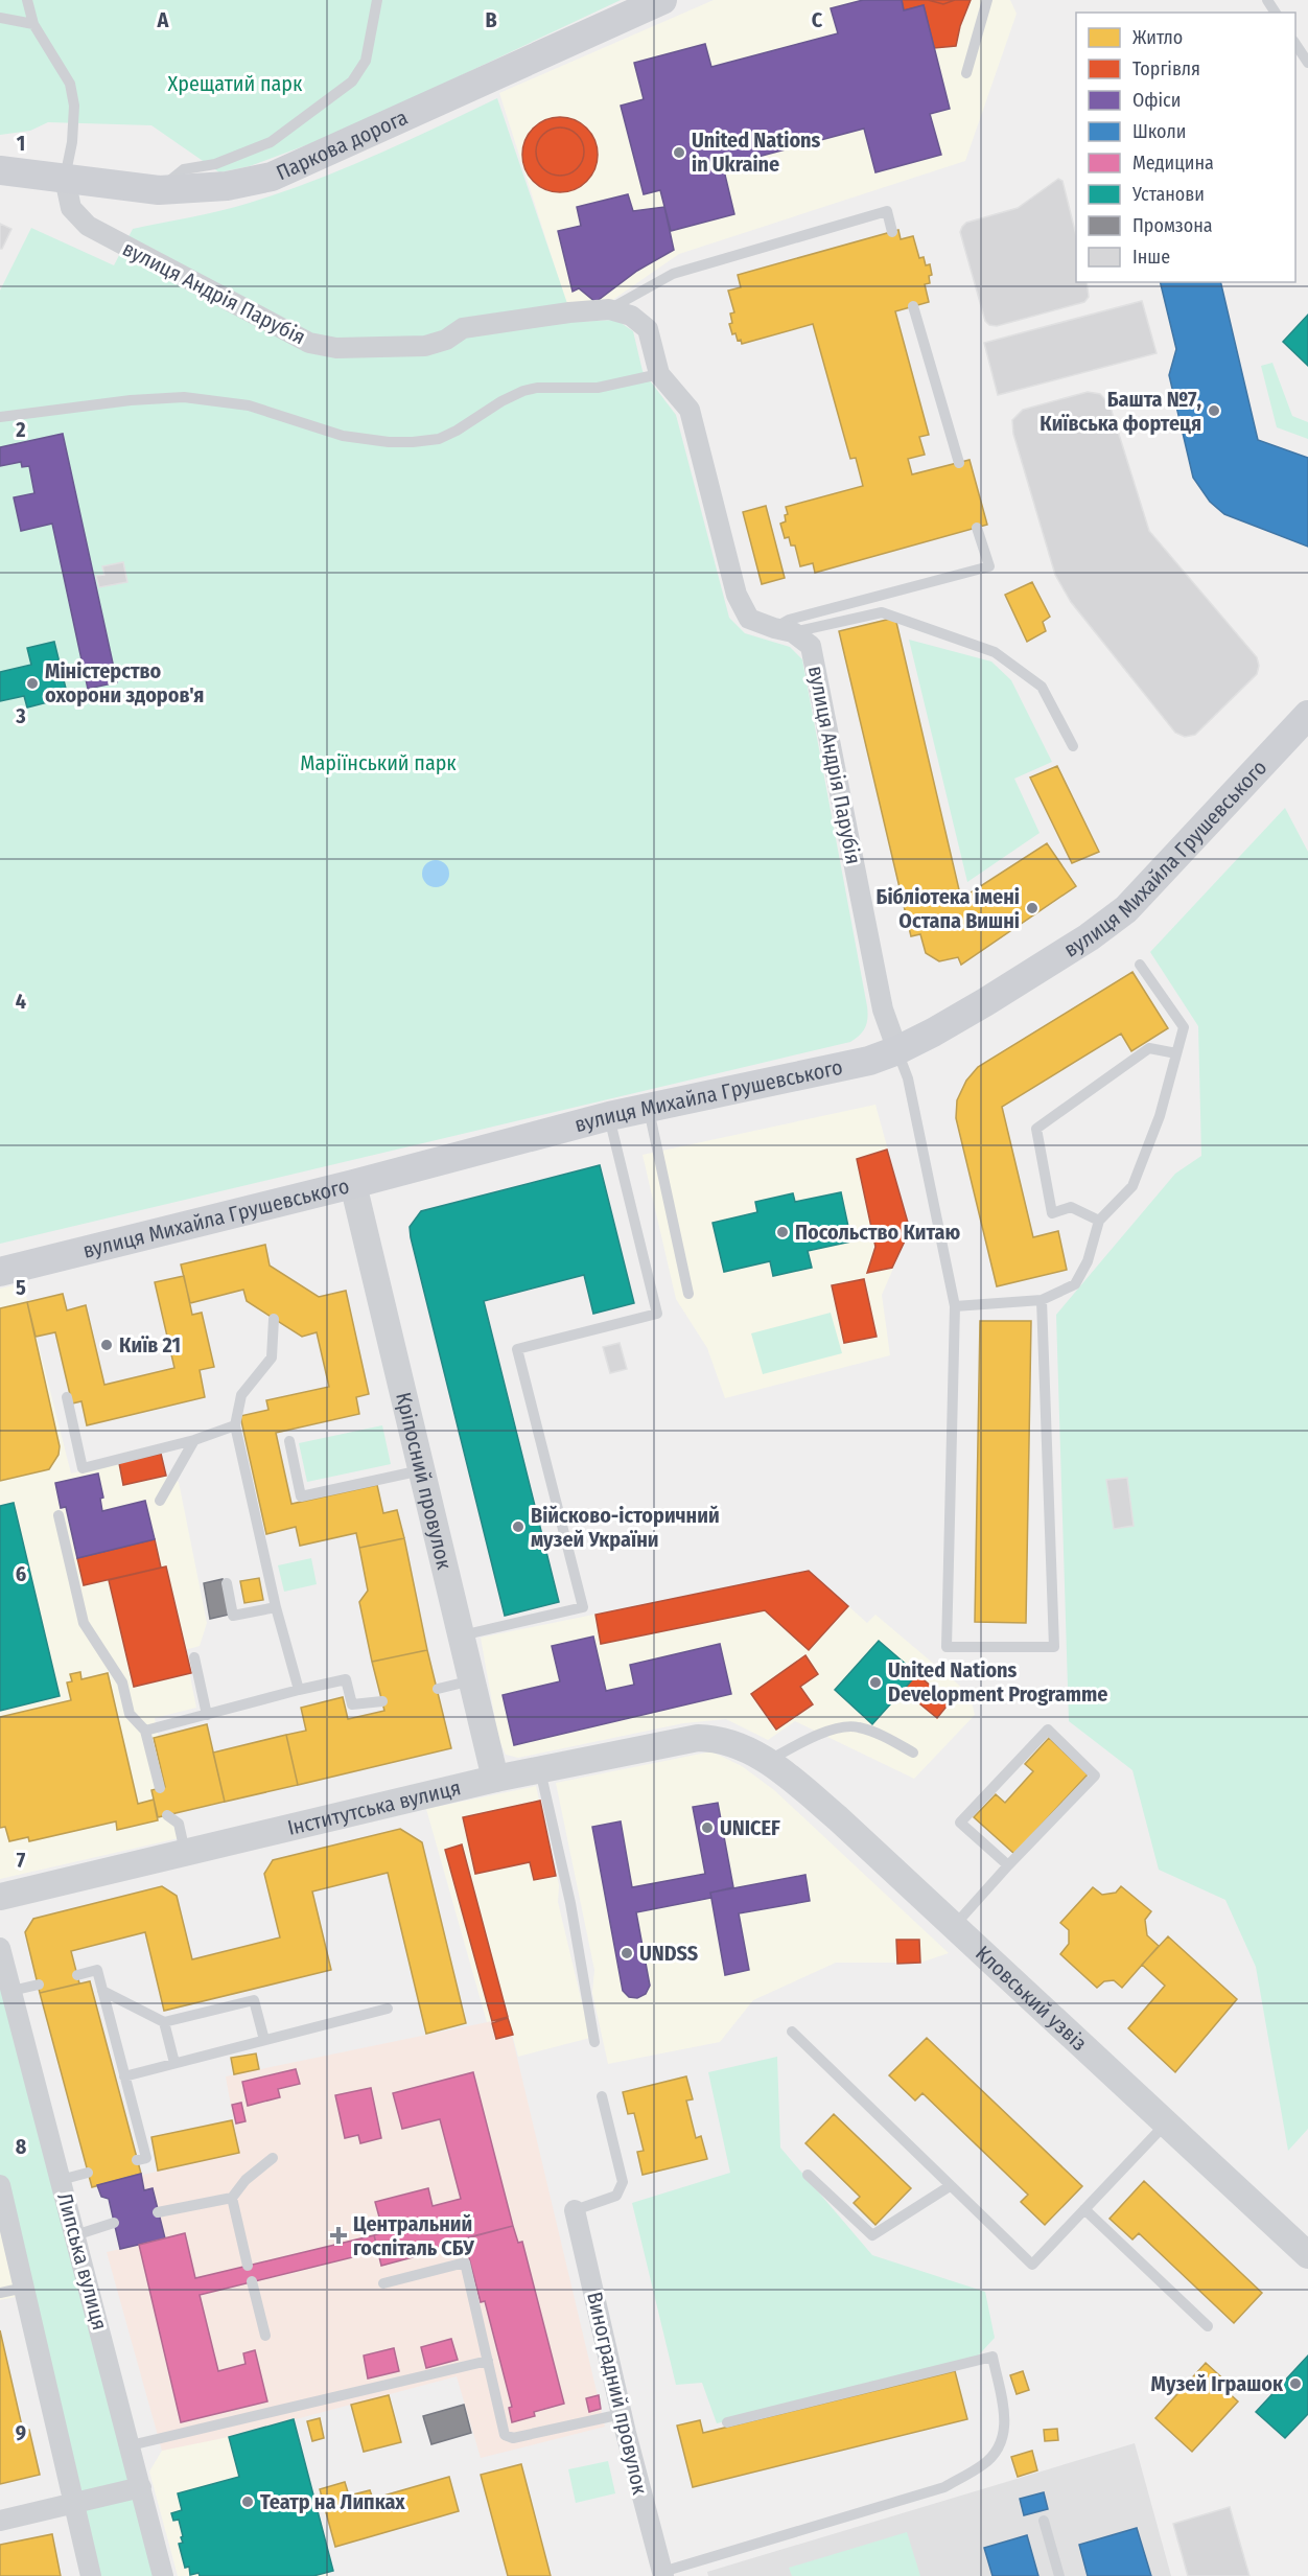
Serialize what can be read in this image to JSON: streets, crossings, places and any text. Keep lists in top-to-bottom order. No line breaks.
{"streets":{"main road":["Паркова дорога","вулиця Михайла Грушевського"],"street":["вулиця Андрія Парубія","Кріпосний провулок","Інститутська вулиця","Кловський узвіз","Липська вулиця","Виноградний провулок"]},"crossings":[["Паркова дорога","вулиця Андрія Парубія"],["вулиця Андрія Парубія","вулиця Михайла Грушевського"],["вулиця Михайла Грушевського","Кріпосний провулок"],["Кріпосний провулок","Інститутська вулиця"],["Інститутська вулиця","Кловський узвіз"]],"parks":["Хрещатий парк","Маріїнський парк"],"places":{"other":["United Nations in Ukraine","Башта №7, Київська фортеця","Міністерство охорони здоров'я","Бібліотека імені Остапа Вишні","Посольство Китаю","Київ 21","Війсково-історичний музей України","United Nations Development Programme","UNICEF","UNDSS","Музей Іграшок","Театр на Липках"],"health":["Центральний госпіталь СБУ"]},"legend":["Житло","Торгівля","Офіси","Школи","Медицина","Установи","Промзона","Інше"],"grid":{"columns":["A","B","C"],"rows":["1","2","3","4","5","6","7","8","9"]}}
